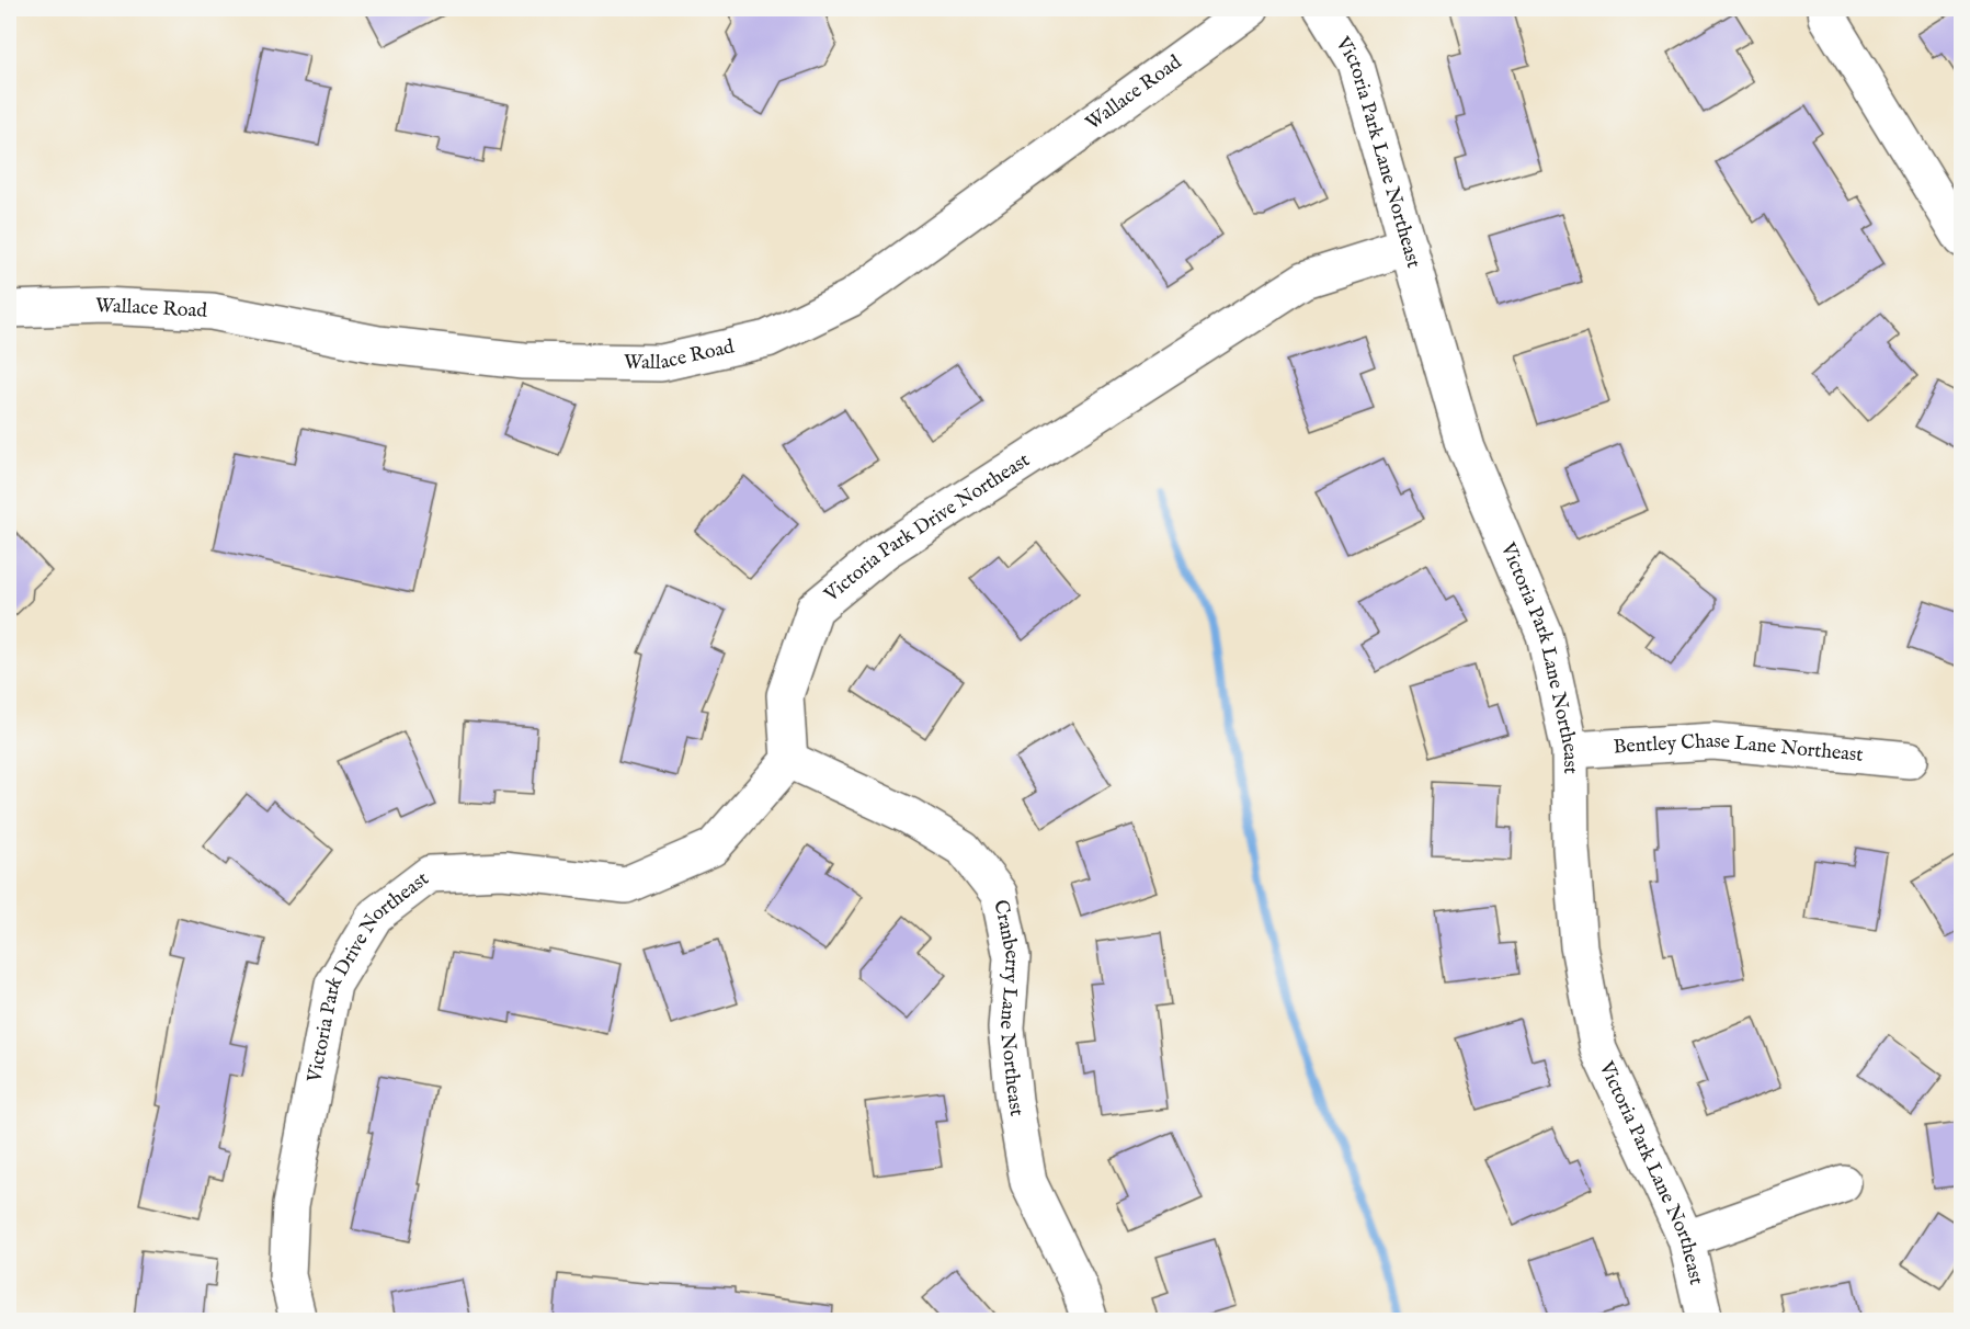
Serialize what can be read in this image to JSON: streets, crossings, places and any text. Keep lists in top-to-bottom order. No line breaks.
{"streets":{"street":["Wallace Road","Victoria Park Lane Northeast","Victoria Park Drive Northeast","Bentley Chase Lane Northeast","Cranberry Lane Northeast"]},"crossings":[["Victoria Park Lane Northeast","Victoria Park Drive Northeast"],["Victoria Park Lane Northeast","Bentley Chase Lane Northeast"],["Victoria Park Drive Northeast","Cranberry Lane Northeast"]]}
